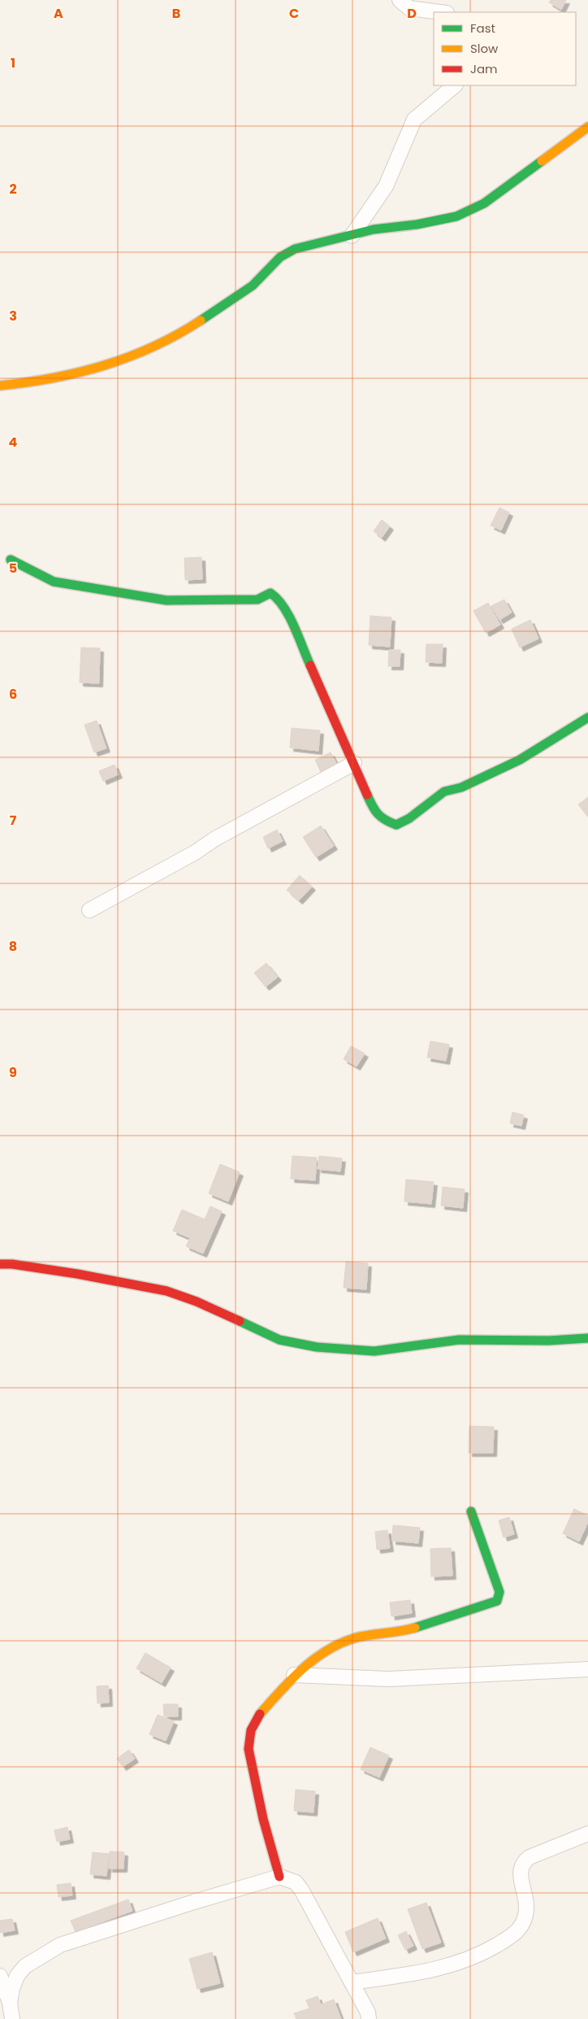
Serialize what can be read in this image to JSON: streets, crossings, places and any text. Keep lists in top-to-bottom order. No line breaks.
{"legend":["Fast","Slow","Jam"],"grid":{"columns":["A","B","C","D"],"rows":["1","2","3","4","5","6","7","8","9"]}}
